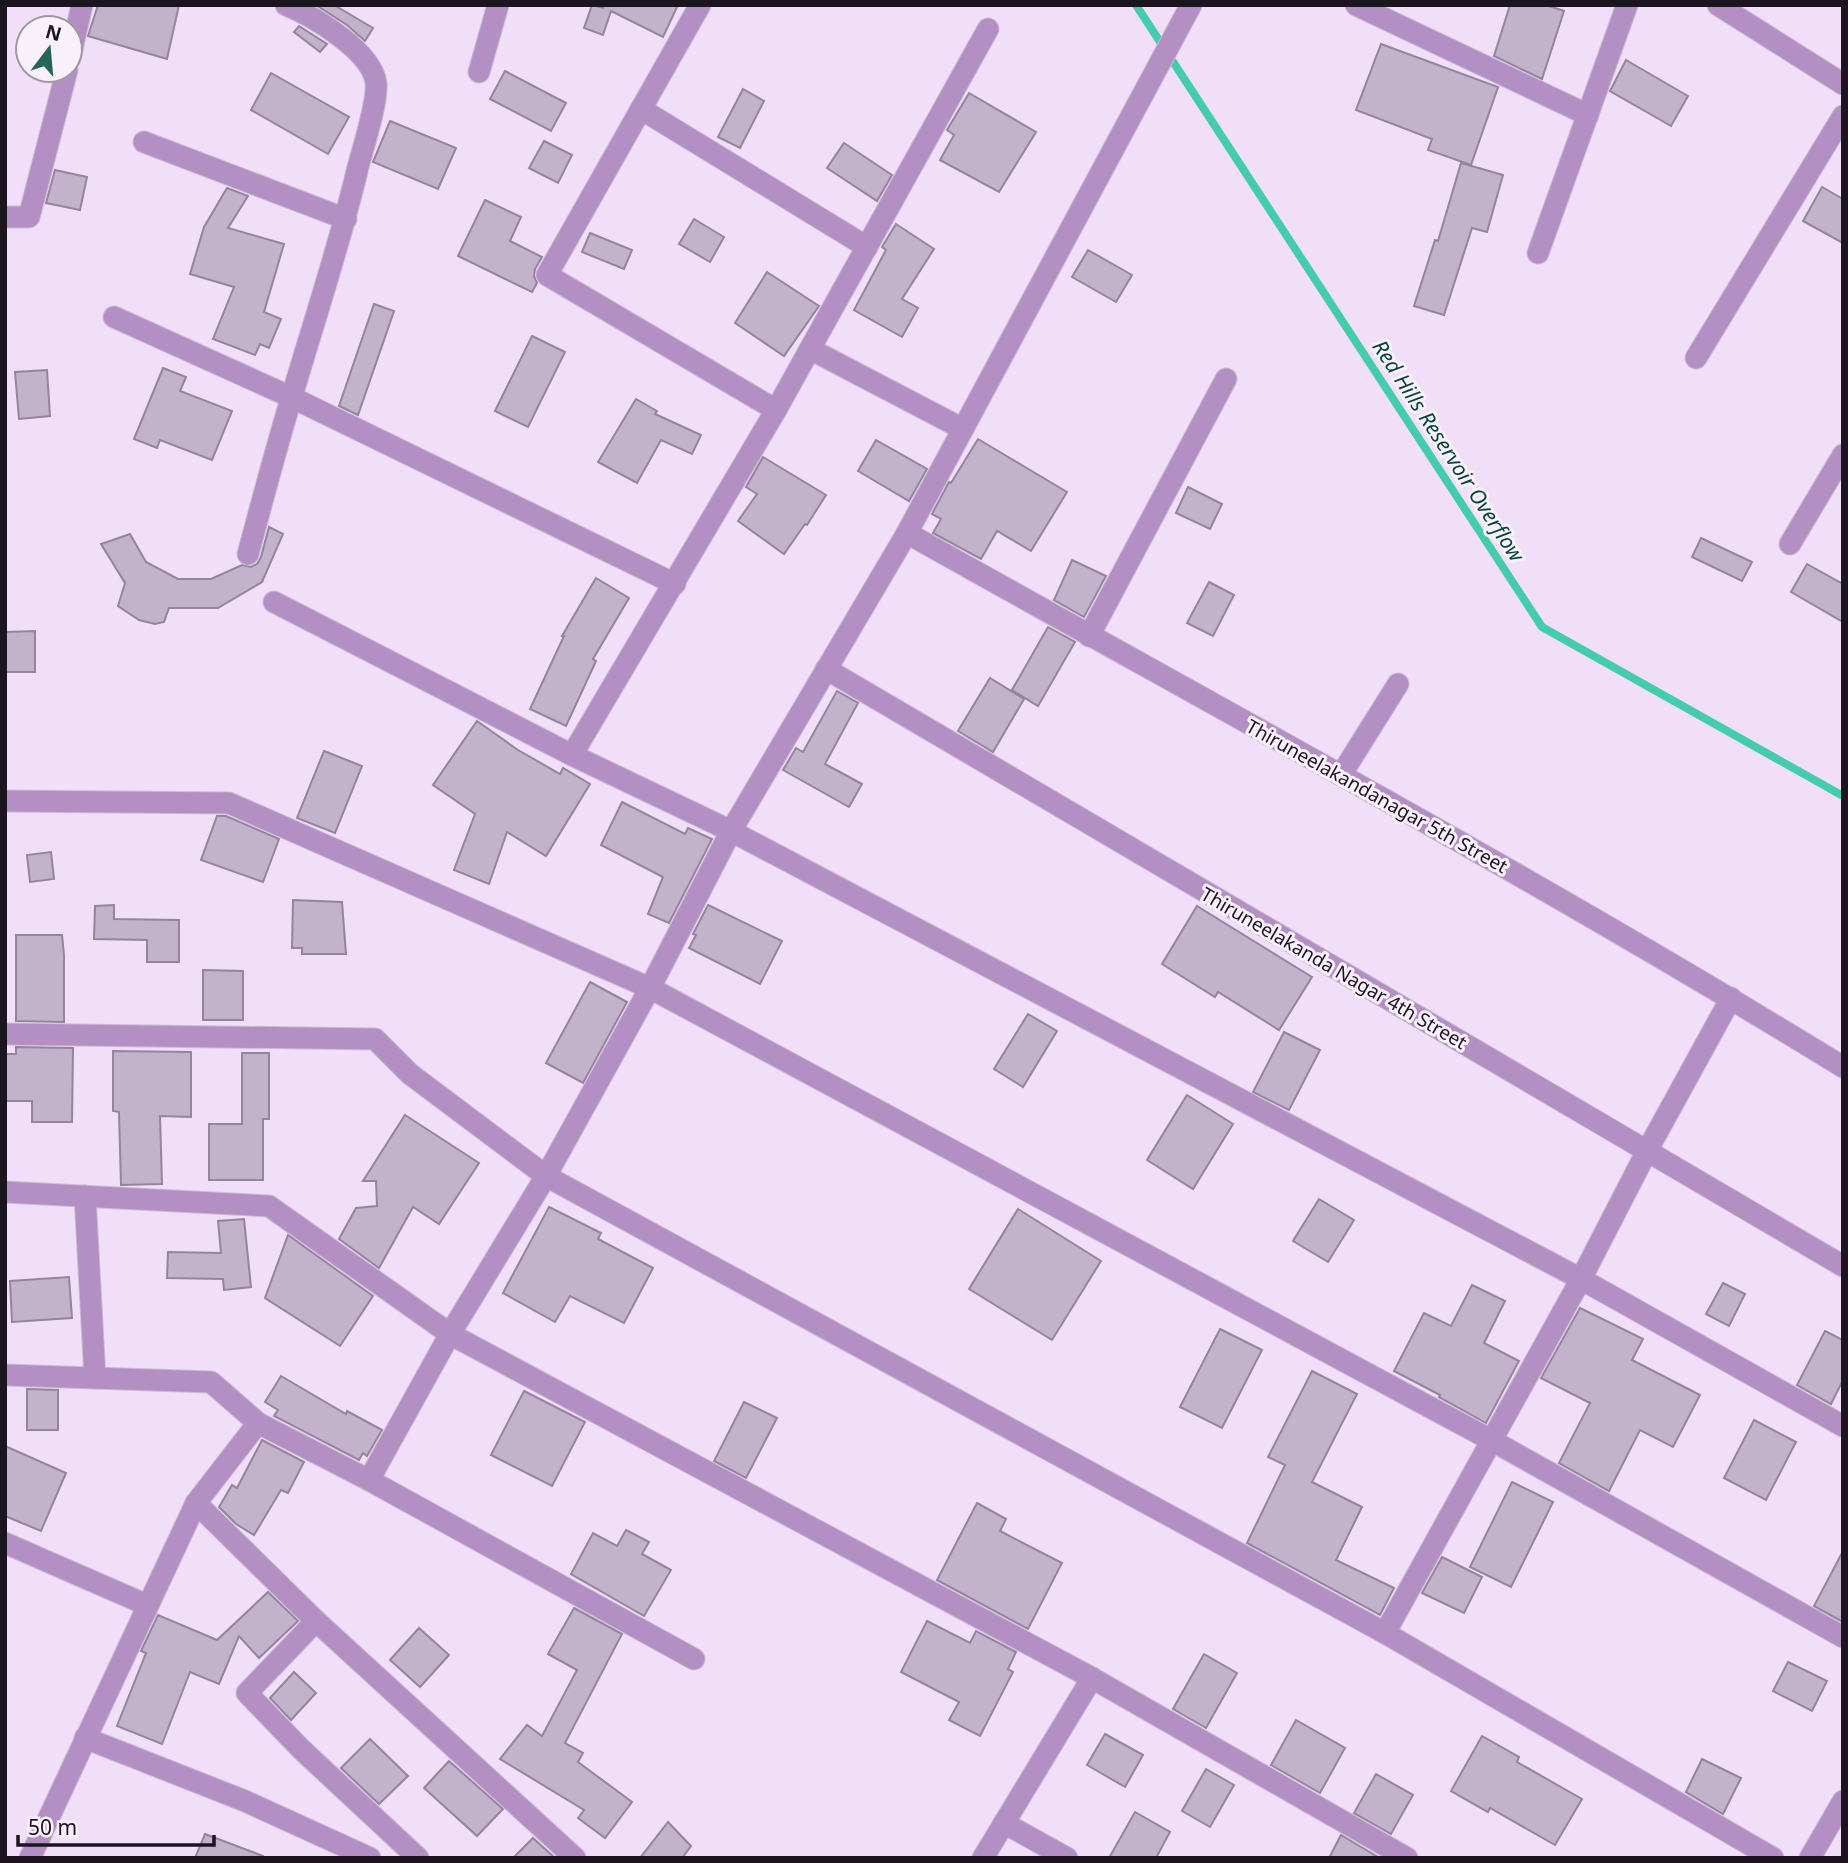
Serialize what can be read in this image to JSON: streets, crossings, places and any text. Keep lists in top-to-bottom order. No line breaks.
{"streets":{"street":["Thiruneelakandanagar 5th Street","Thiruneelakanda Nagar 4th Street"]},"water":["Red Hills Reservoir Overflow"],"scale_bar":"50 m","north":"top"}
